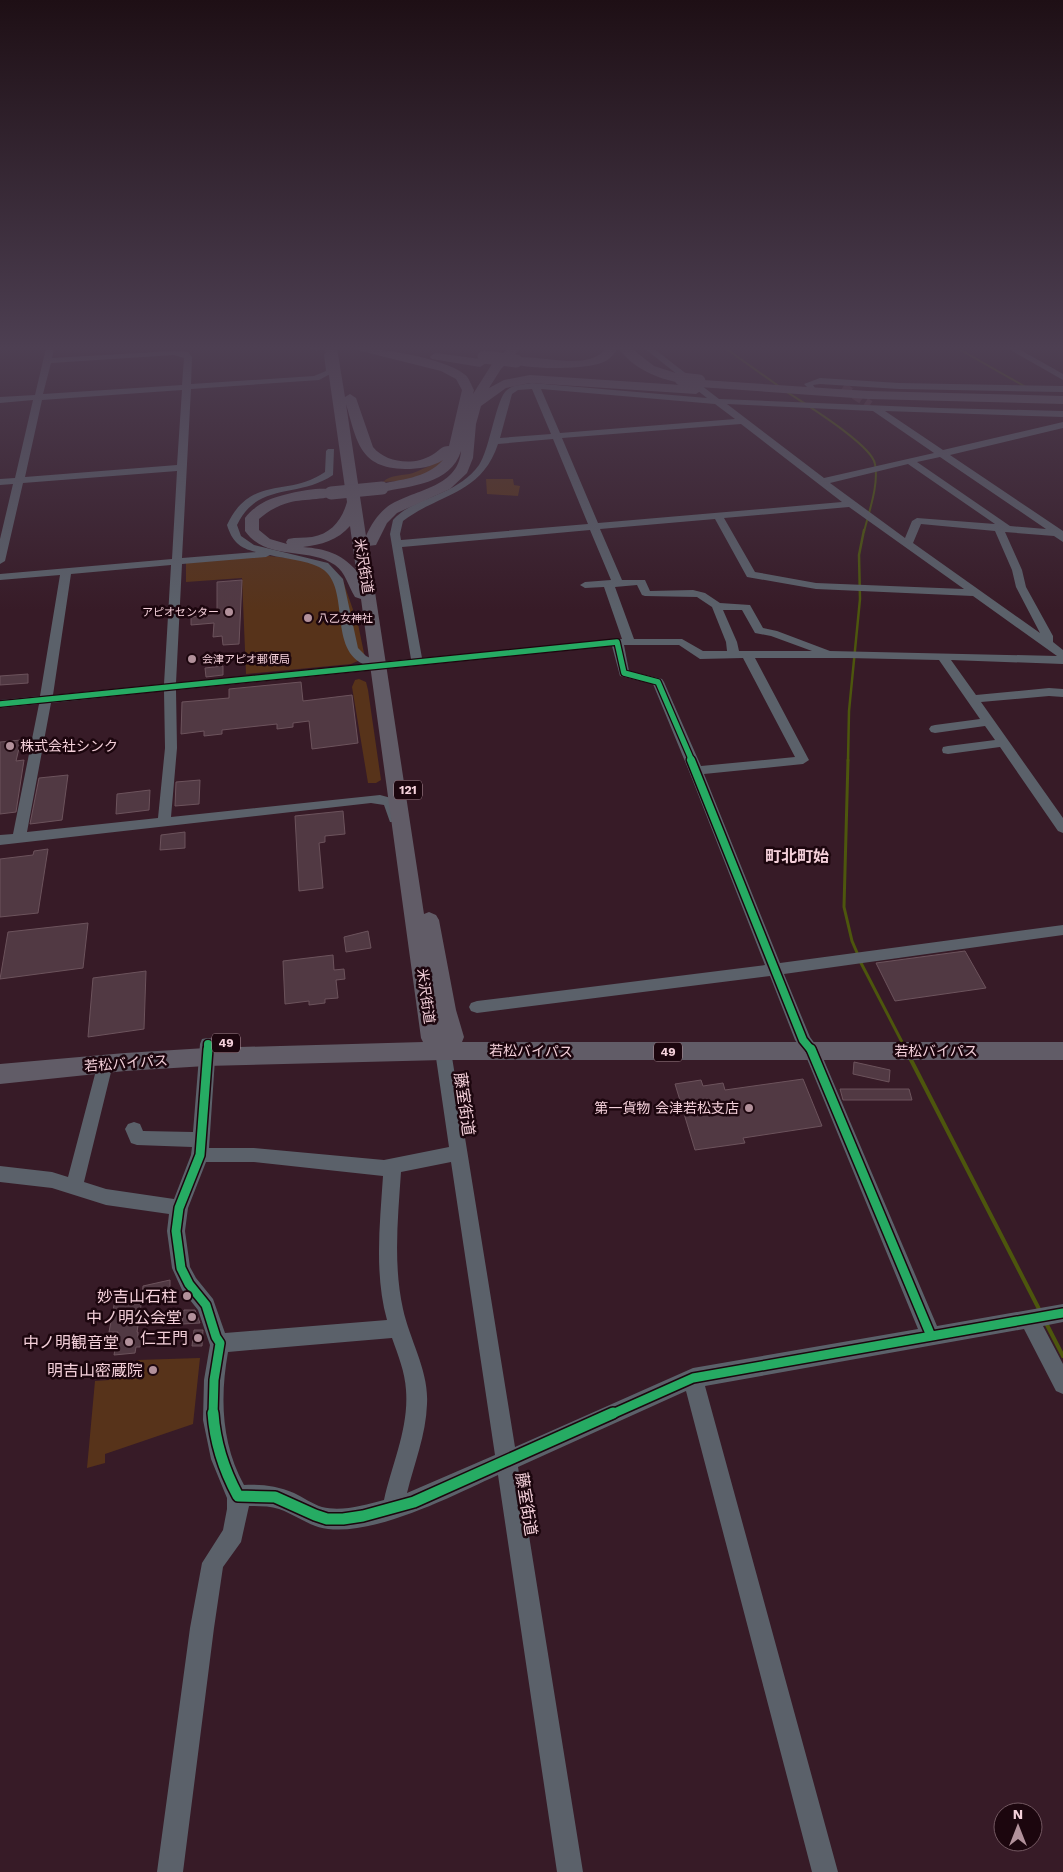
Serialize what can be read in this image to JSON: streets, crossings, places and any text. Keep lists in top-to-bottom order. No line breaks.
{"streets":{"highway":["米沢街道","121","49","若松バイパス"],"street":["藤室街道"]},"crossings":[["米沢街道","若松バイパス"],["米沢街道","藤室街道"],["若松バイパス","藤室街道"]],"districts":["町北町始"],"places":["アピオセンター","八乙女神社","会津アピオ郵便局","株式会社シンク","第一貨物 会津若松支店","妙吉山石柱","中ノ明公会堂","仁王門","中ノ明観音堂","明吉山密蔵院"],"north":"top"}
